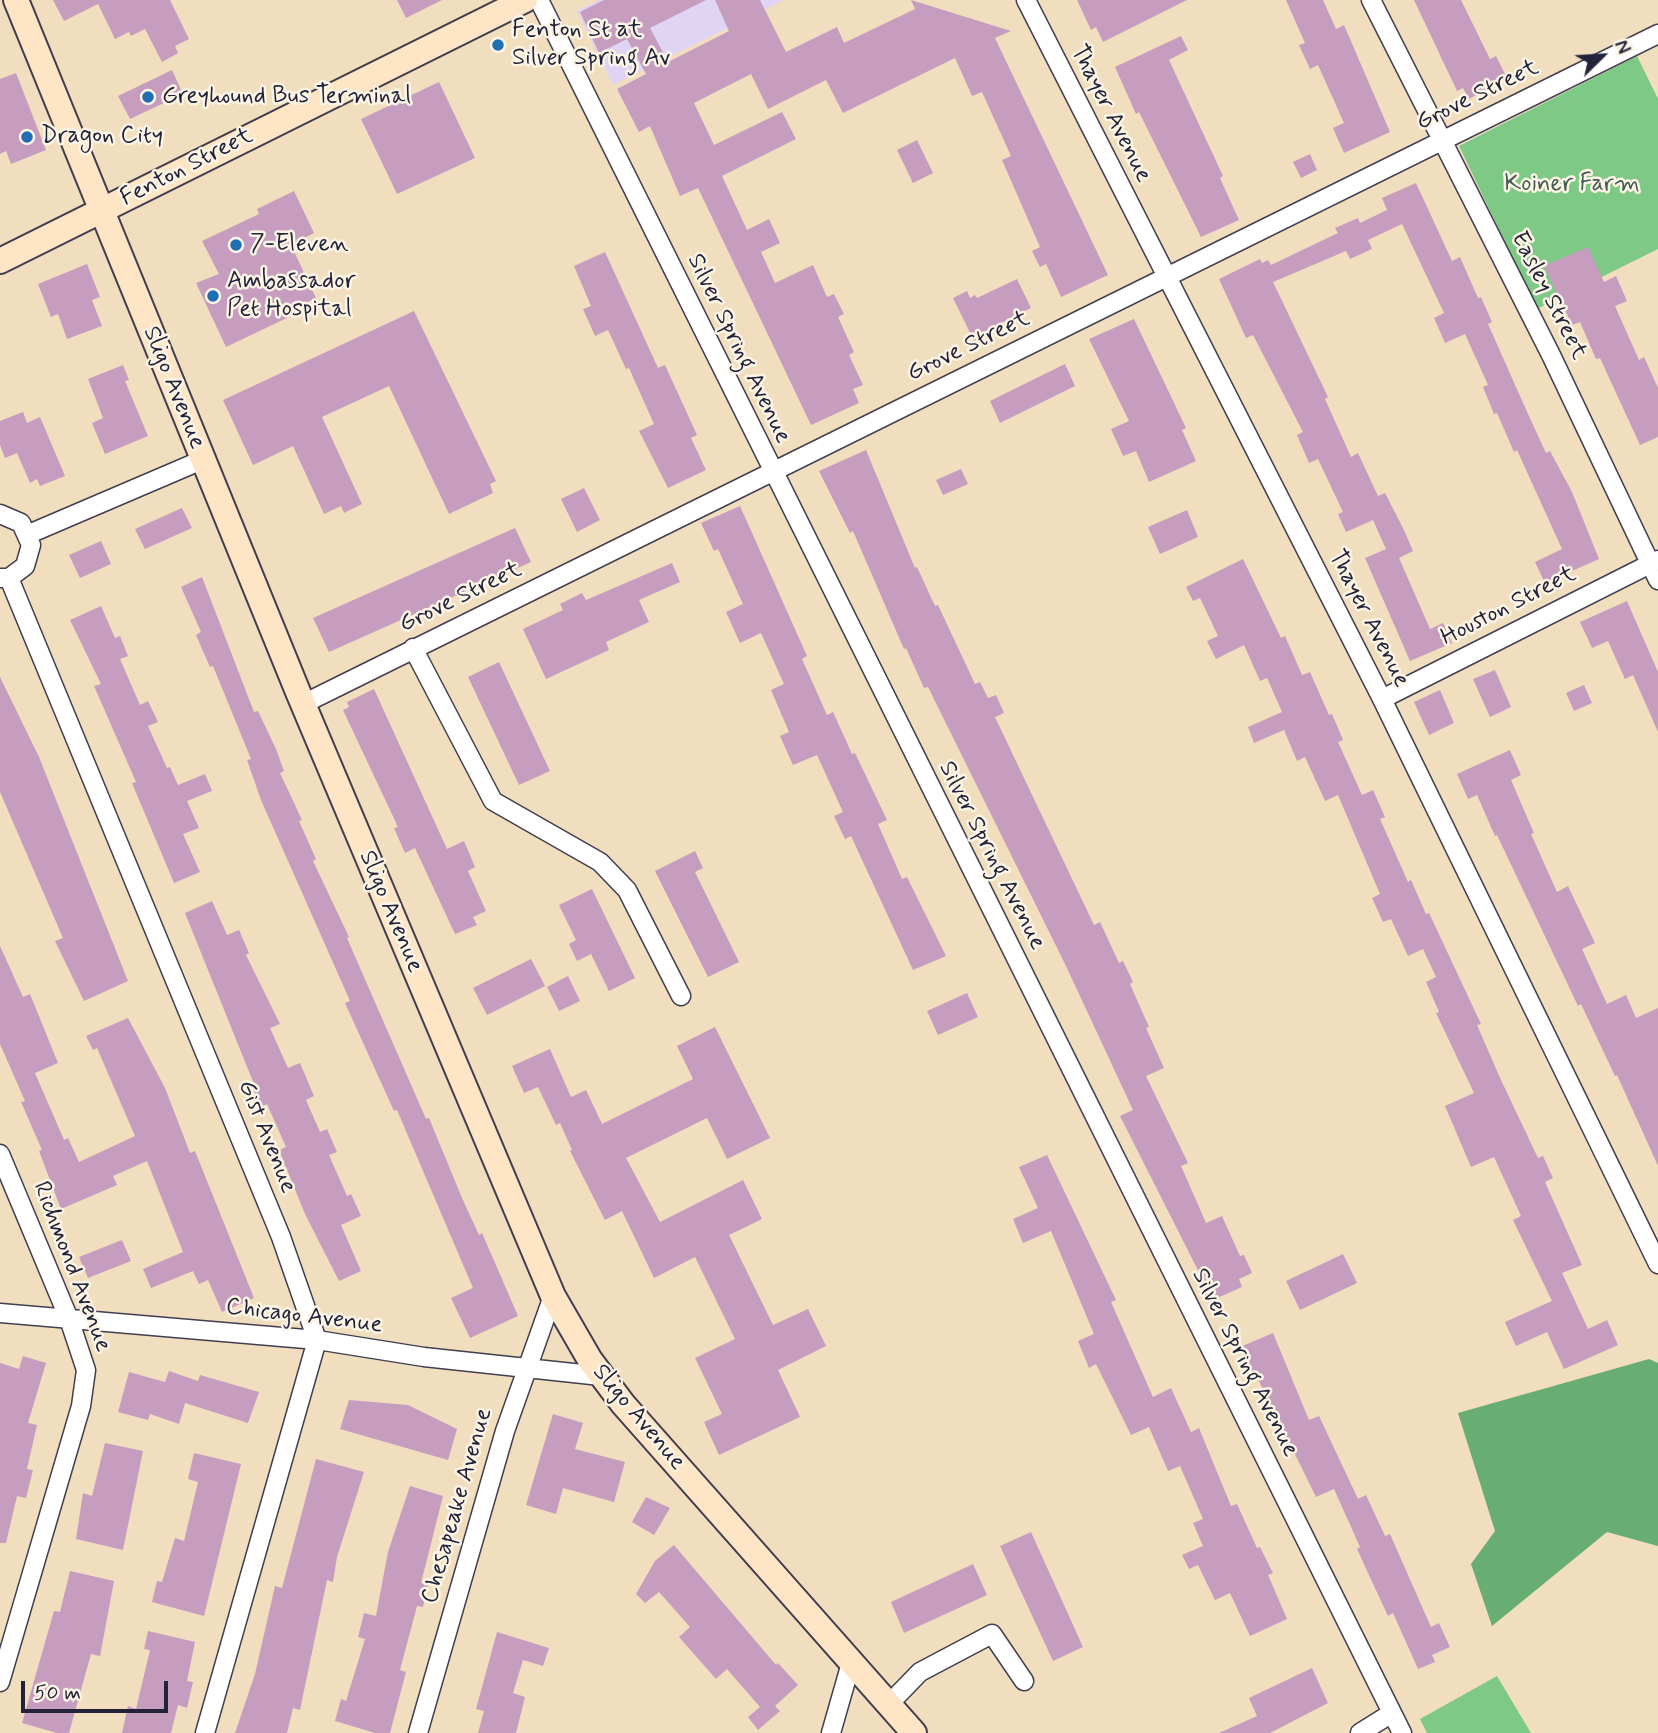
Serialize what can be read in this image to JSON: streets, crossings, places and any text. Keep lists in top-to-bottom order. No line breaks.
{"streets":{"street":["Grove Street","Thayer Avenue","Fenton Street","Easley Street","Silver Spring Avenue","Sligo Avenue","Houston Street","Gist Avenue","Richmond Avenue","Chicago Avenue","Chesapeake Avenue"]},"crossings":[["Grove Street","Thayer Avenue"],["Grove Street","Easley Street"],["Grove Street","Silver Spring Avenue"],["Grove Street","Sligo Avenue"],["Thayer Avenue","Houston Street"],["Fenton Street","Sligo Avenue"],["Easley Street","Houston Street"],["Sligo Avenue","Chicago Avenue"],["Sligo Avenue","Chesapeake Avenue"],["Gist Avenue","Chicago Avenue"],["Richmond Avenue","Chicago Avenue"],["Chicago Avenue","Chesapeake Avenue"]],"parks":["Koiner Farm"],"places":["Fenton St at Silver Spring Av","Greyhound Bus Terminal","Dragon City","7-Eleven","Ambassador Pet Hospital"],"scale_bar":"50 m","north":"top right"}
